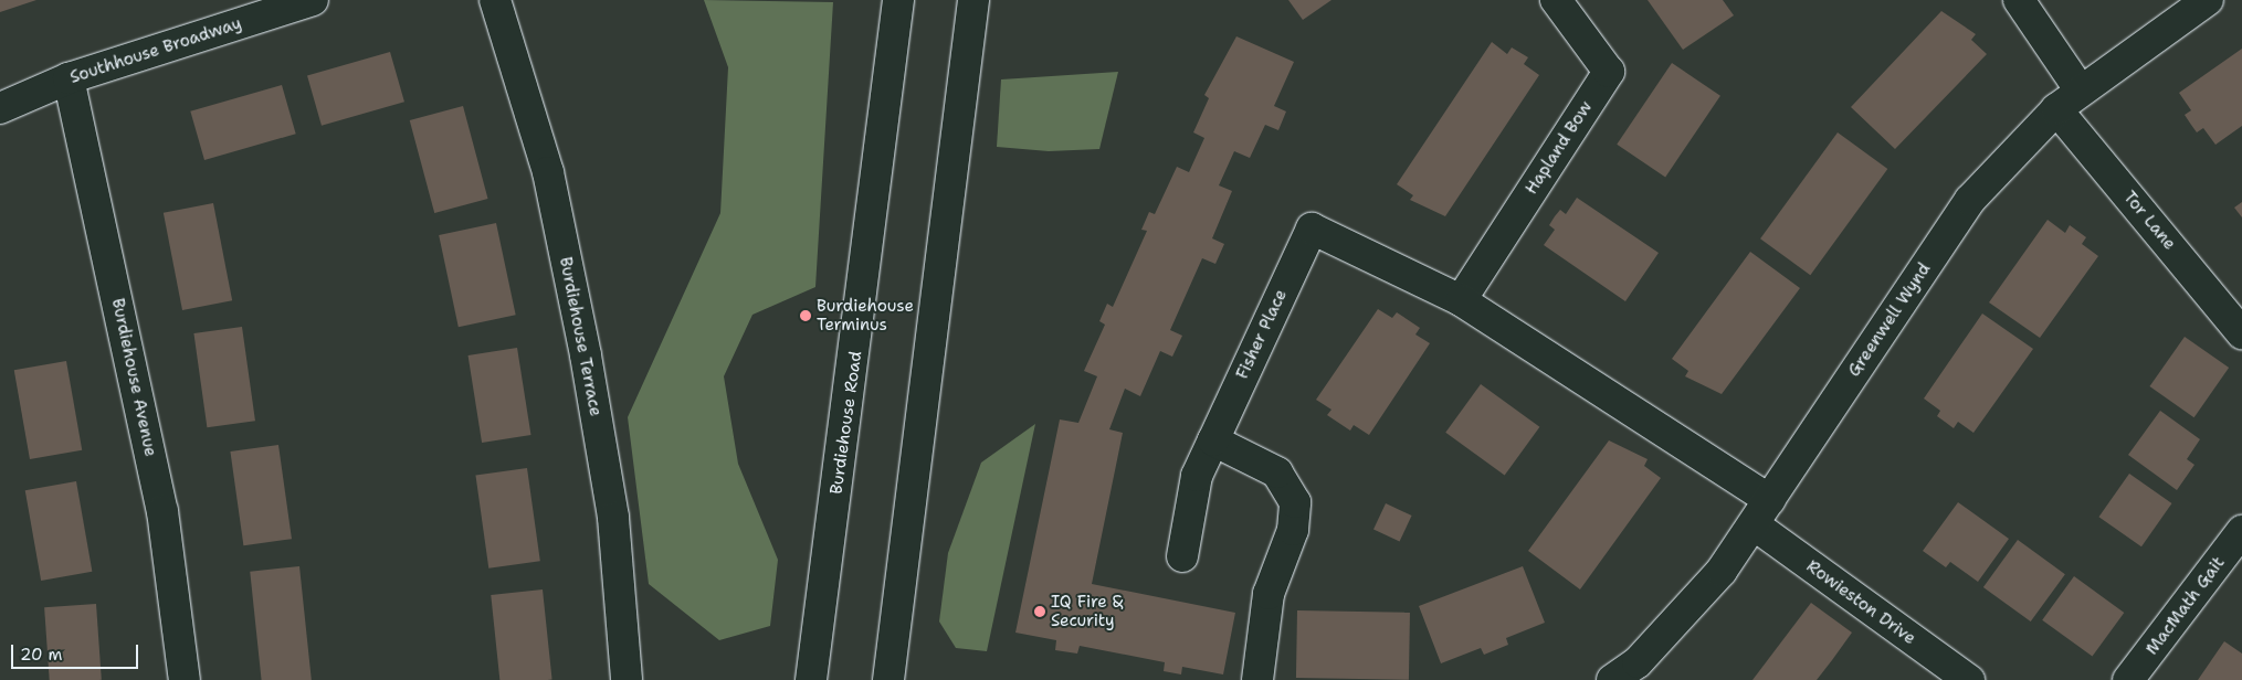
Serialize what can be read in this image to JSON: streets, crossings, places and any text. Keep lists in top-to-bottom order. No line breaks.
{"streets":{"street":["Southhouse Broadway","Hapland Bow","Tor Lane","Greenwell Wynd","Fisher Place","Burdiehouse Terrace","Burdiehouse Avenue","Burdiehouse Road","Rowieston Drive","MacMath Gait"]},"crossings":[["Southhouse Broadway","Burdiehouse Avenue"],["Hapland Bow","Fisher Place"],["Tor Lane","Greenwell Wynd"],["Greenwell Wynd","Rowieston Drive"]],"places":["Burdiehouse Terminus","IQ Fire & Security"],"scale_bar":"20 m"}
